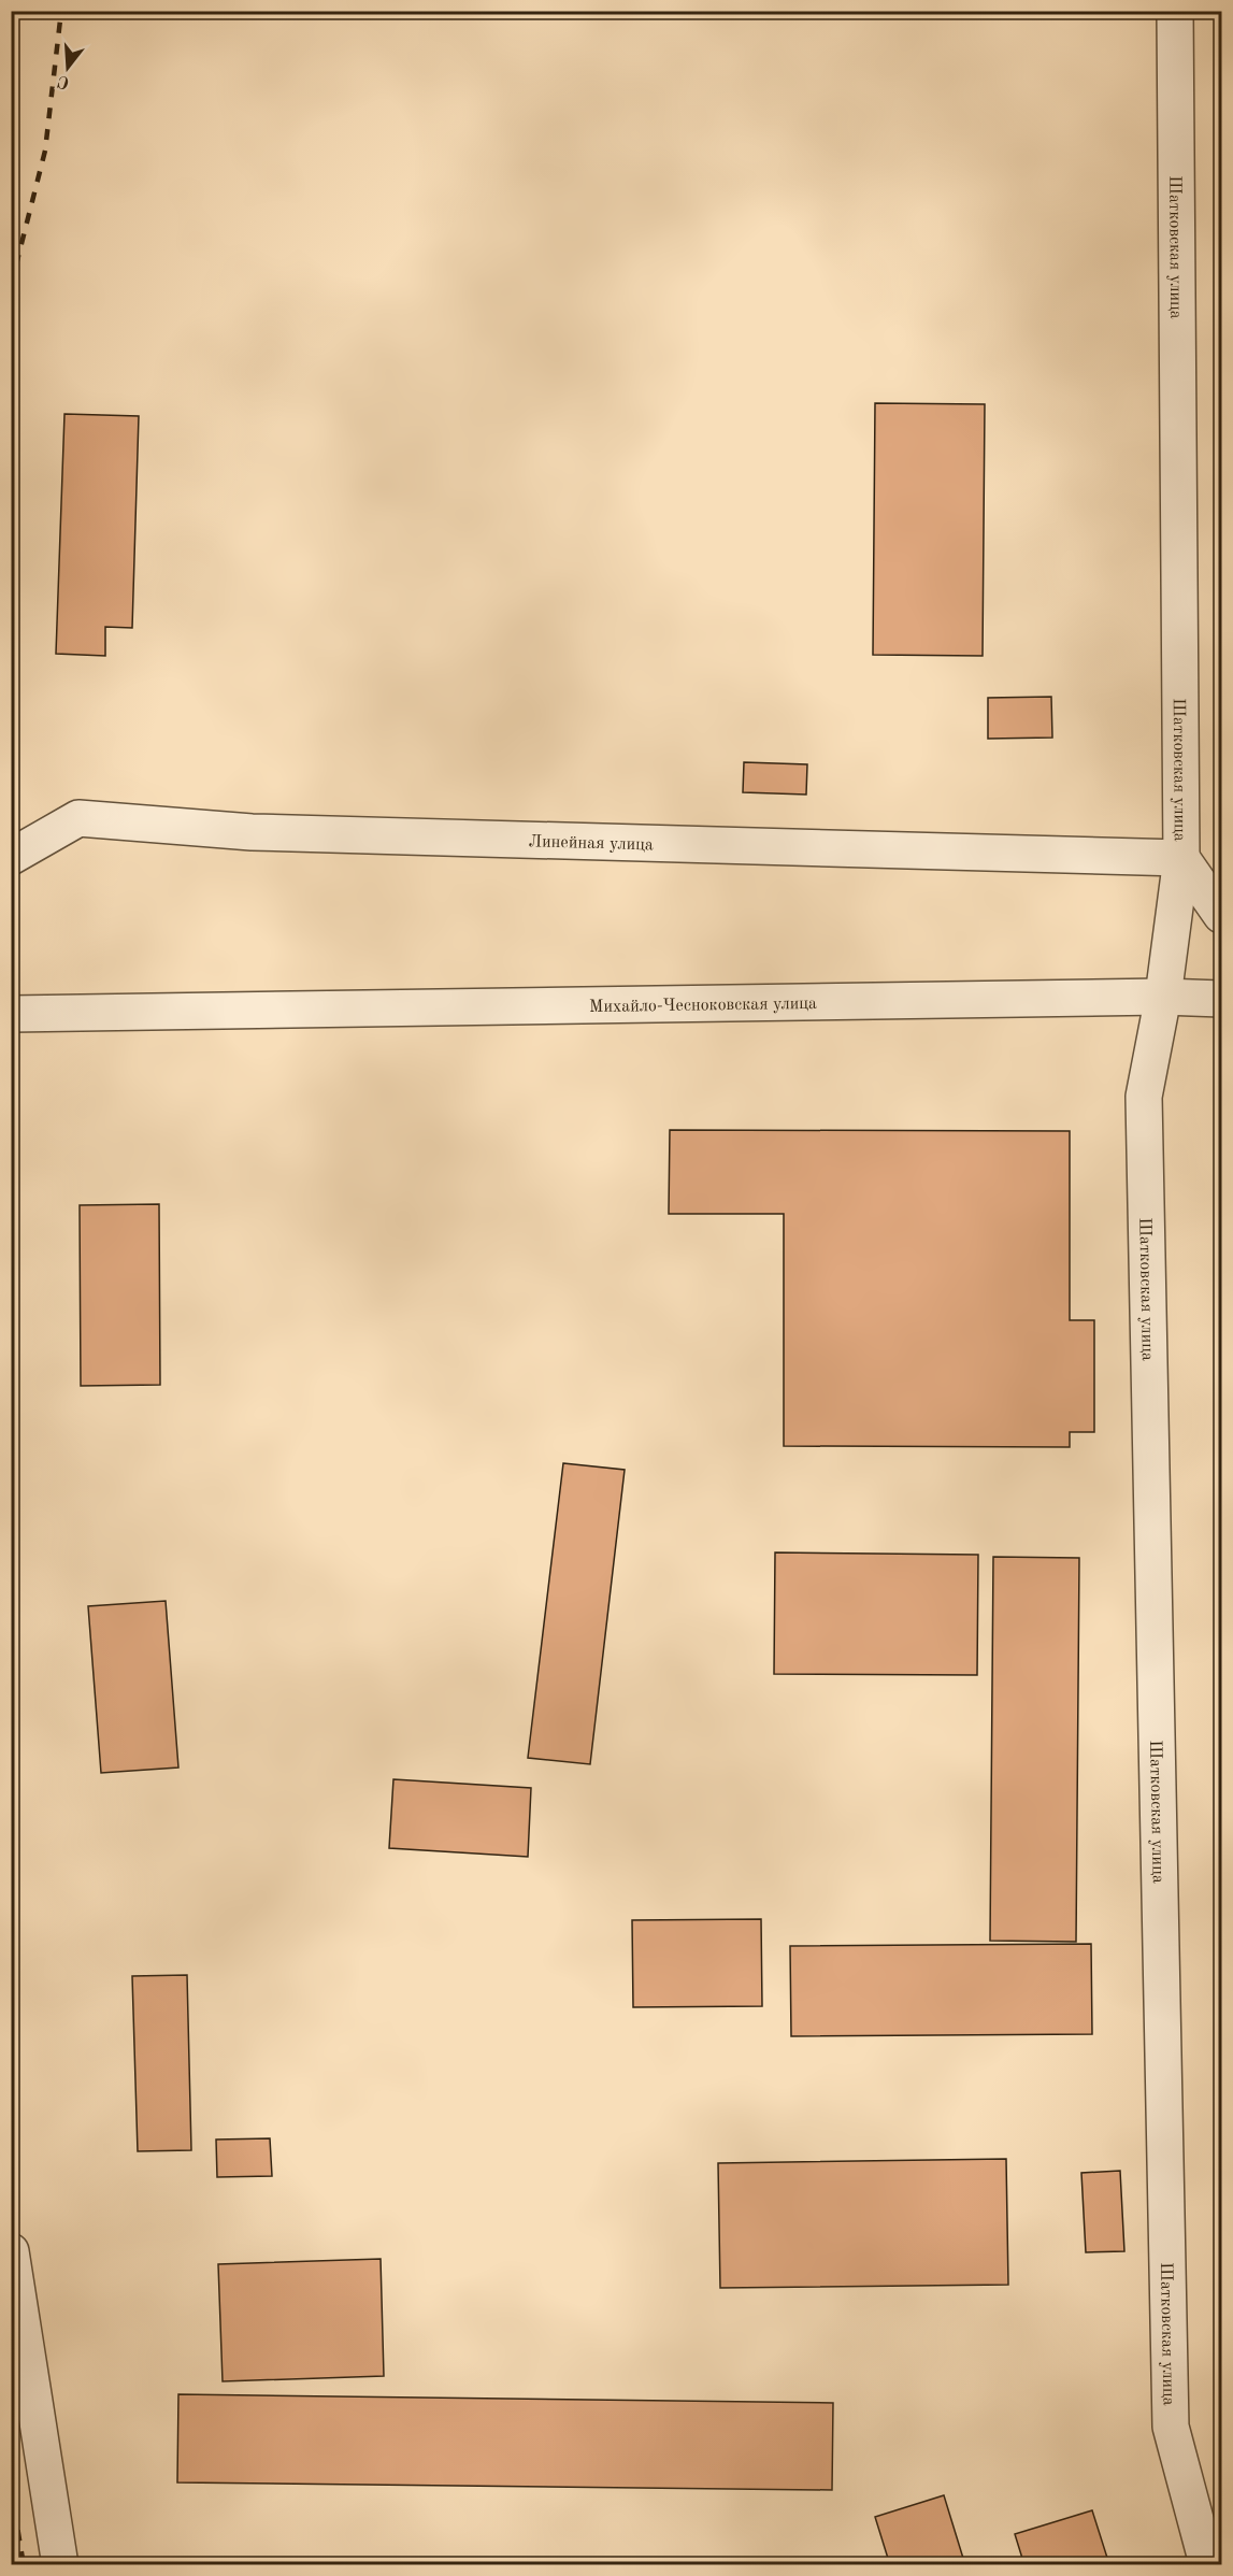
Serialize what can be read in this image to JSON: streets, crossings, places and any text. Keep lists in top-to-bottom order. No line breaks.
{"streets":{"street":["Шатковская улица","Линейная улица","Михайло-Чесноковская улица"]},"crossings":[["Шатковская улица","Линейная улица"],["Шатковская улица","Михайло-Чесноковская улица"]],"north":"bottom"}
